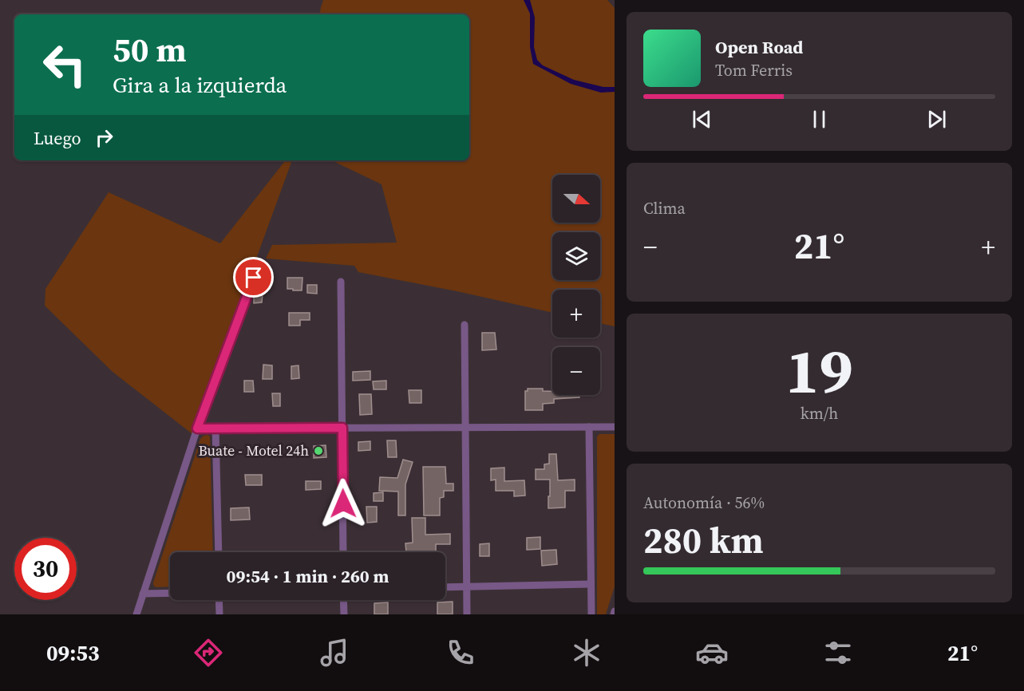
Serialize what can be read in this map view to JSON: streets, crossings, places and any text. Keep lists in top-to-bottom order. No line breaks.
{"places":["Buate - Motel 24h"],"north":"right","page":{"turn":["50 m","Gira a la izquierda"],"song":["Open Road","Tom Ferris"],"then":"Luego","tile":["Clima",["19","km/h"],["Autonomía · 56%","280 km"]],"map_buttons":["+","−"],"heat":["−","21°","+"],"limit":"30","trip":"09:54 · 1 min · 260 m","tabs":["09:53","21°"]}}
